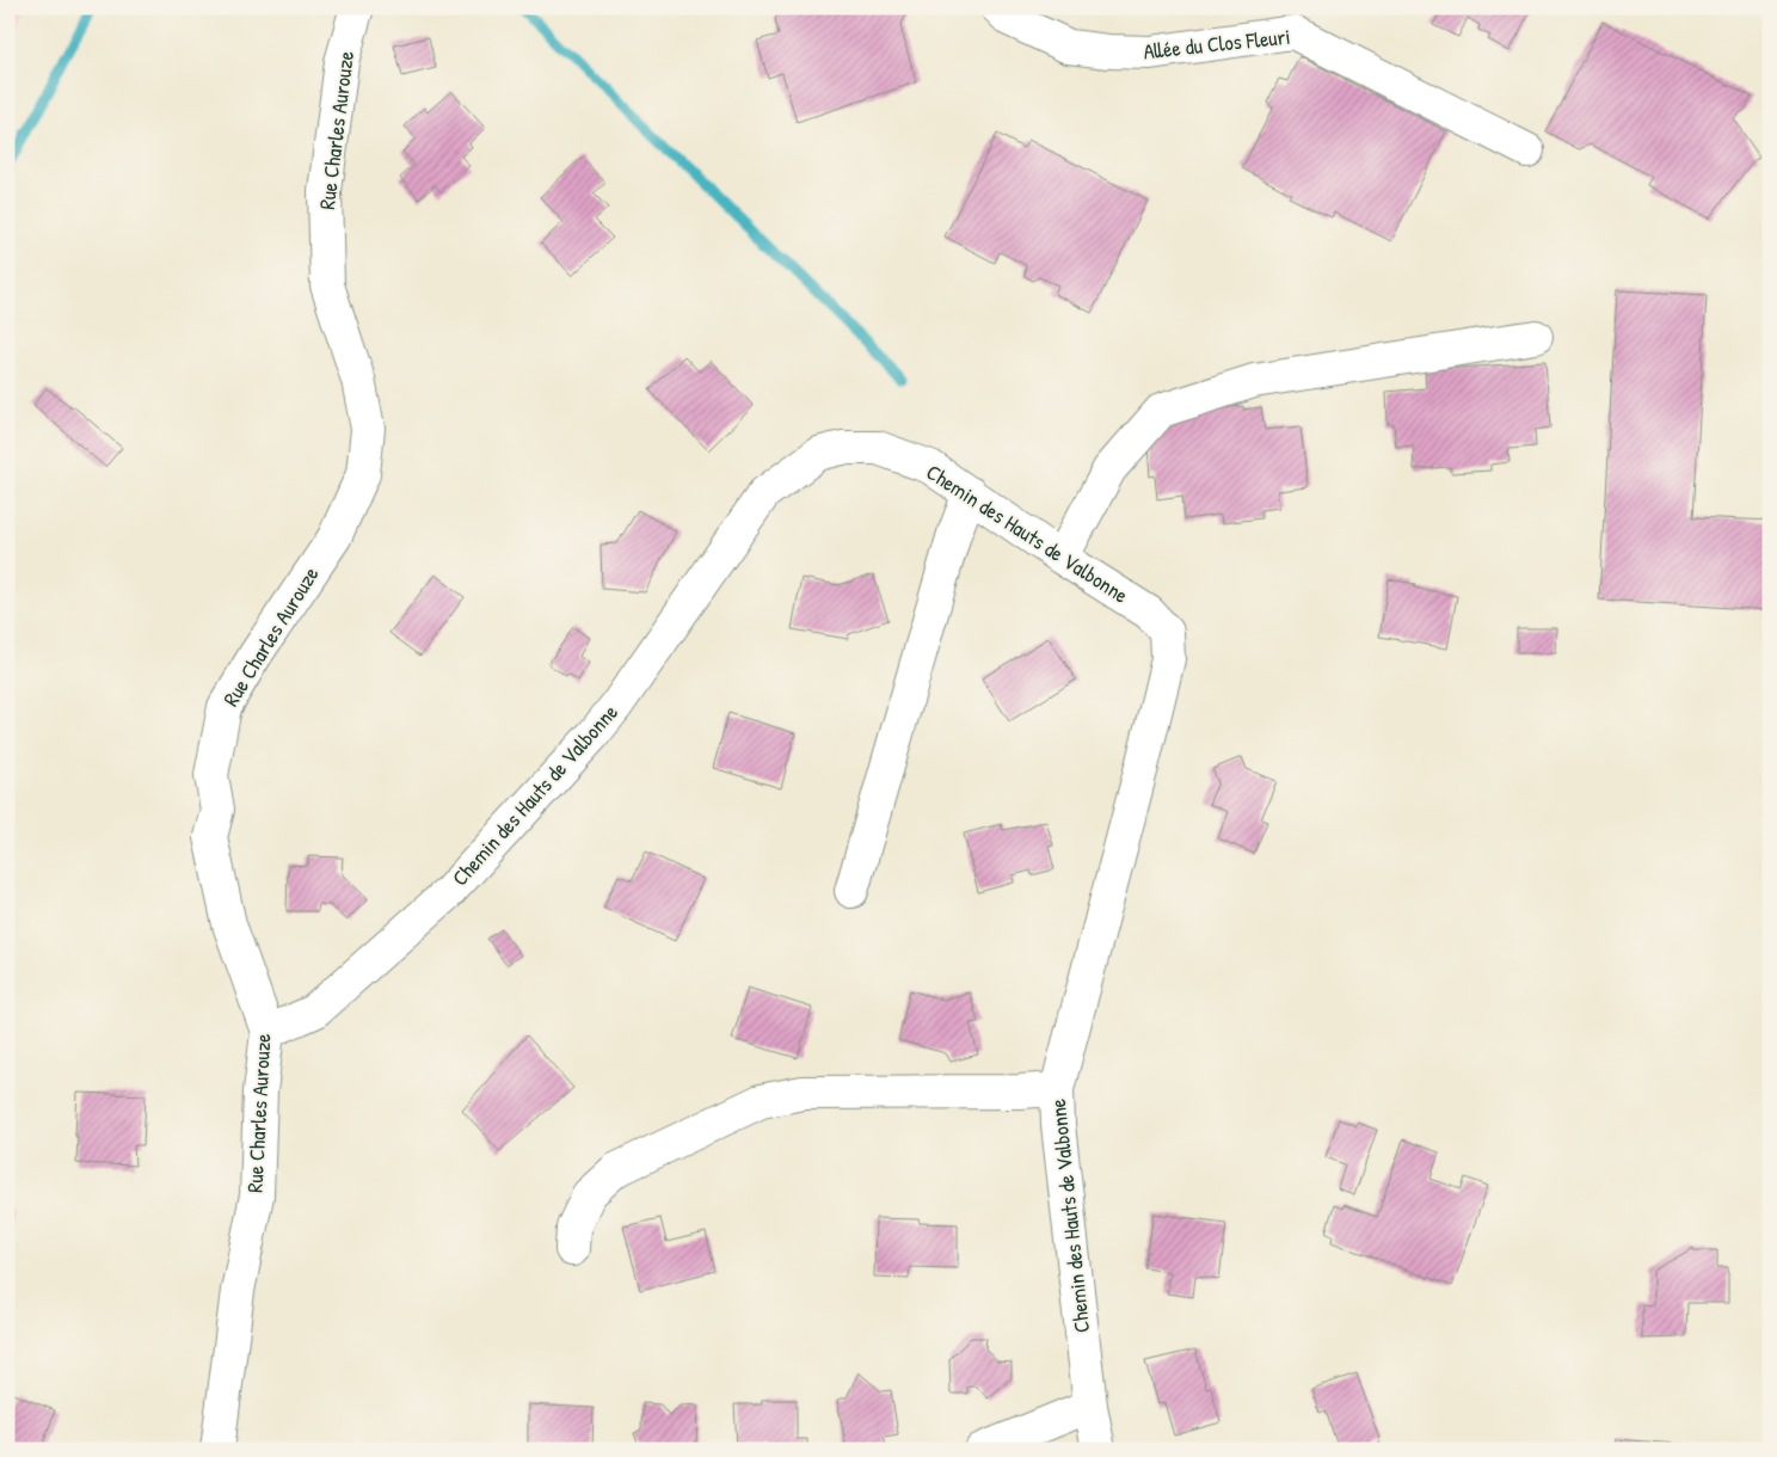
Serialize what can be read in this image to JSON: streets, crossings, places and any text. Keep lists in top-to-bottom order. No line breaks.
{"streets":{"street":["Allée du Clos Fleuri","Rue Charles Aurouze","Chemin des Hauts de Valbonne"]},"crossings":[["Rue Charles Aurouze","Chemin des Hauts de Valbonne"]]}
